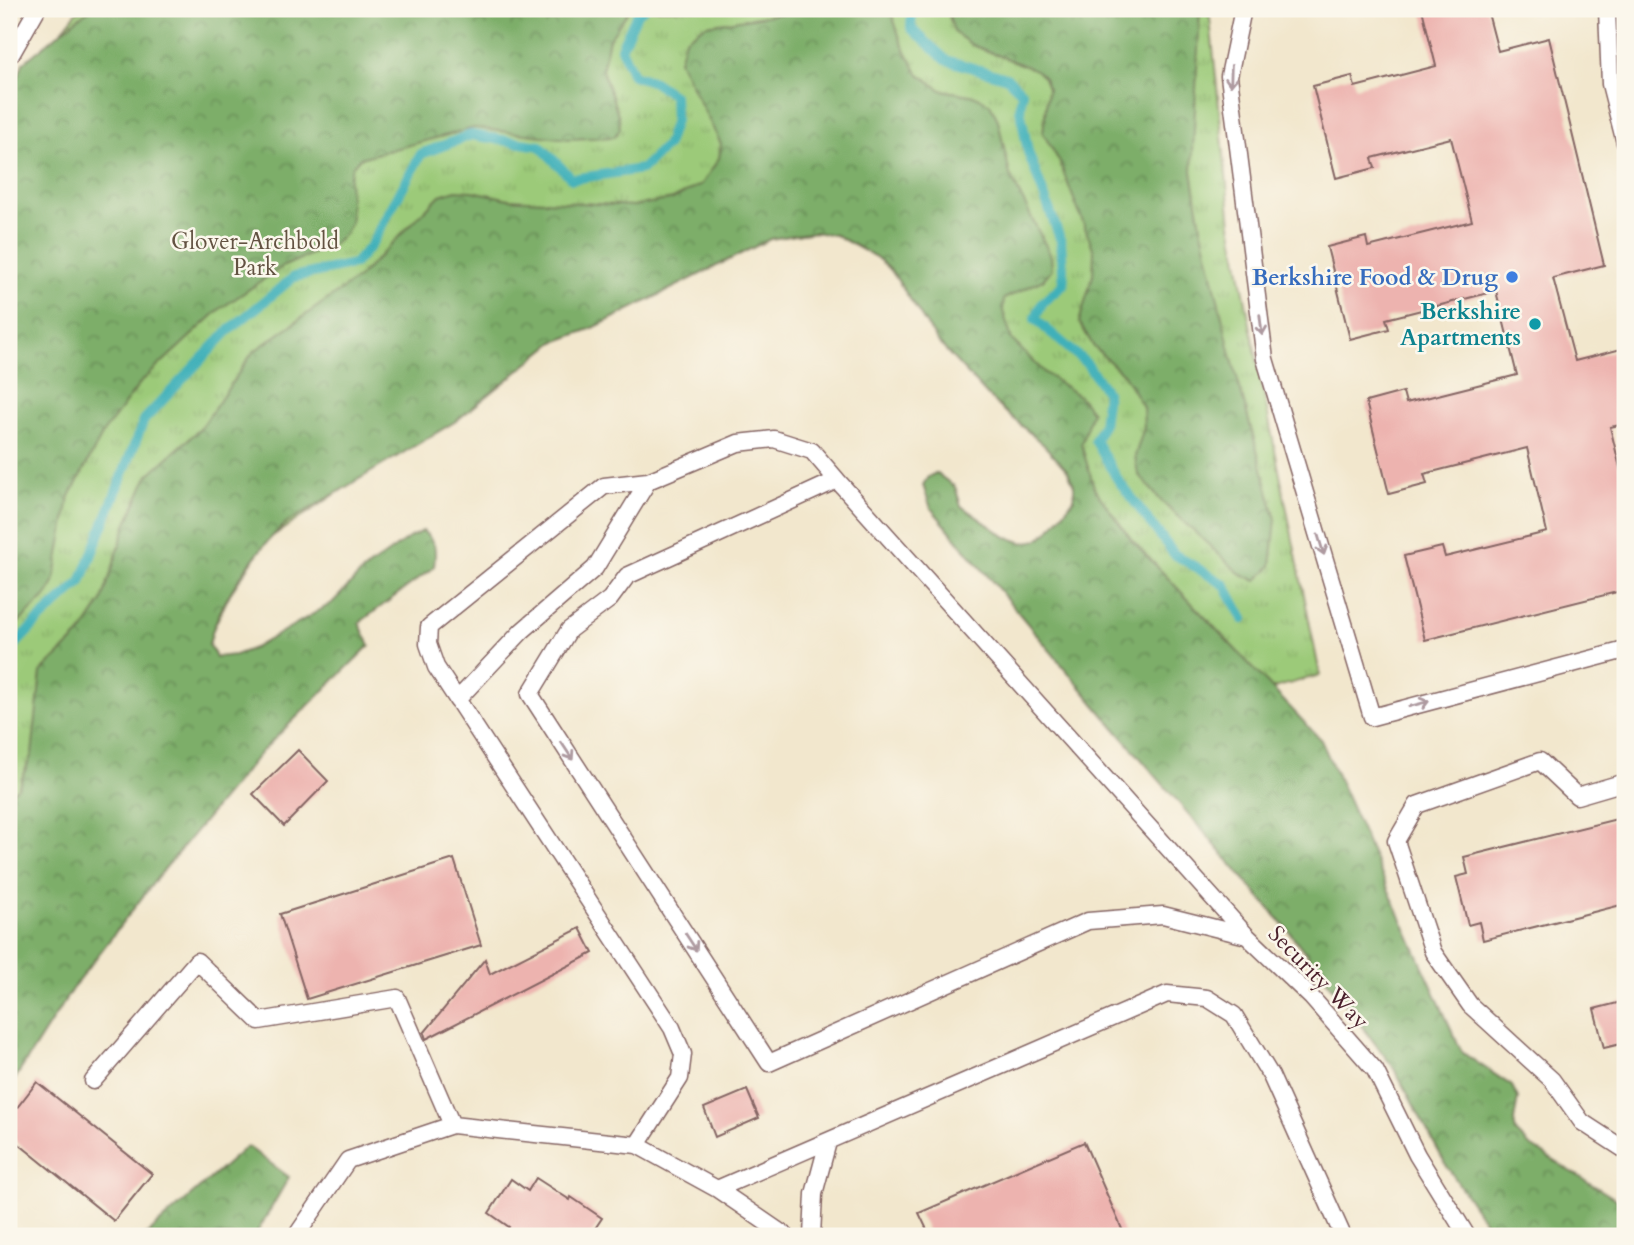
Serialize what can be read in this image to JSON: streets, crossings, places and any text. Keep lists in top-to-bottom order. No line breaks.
{"streets":{"lane":["Security Way"]},"parks":["Glover-Archbold Park"],"places":["Berkshire Food & Drug","Berkshire Apartments"]}
